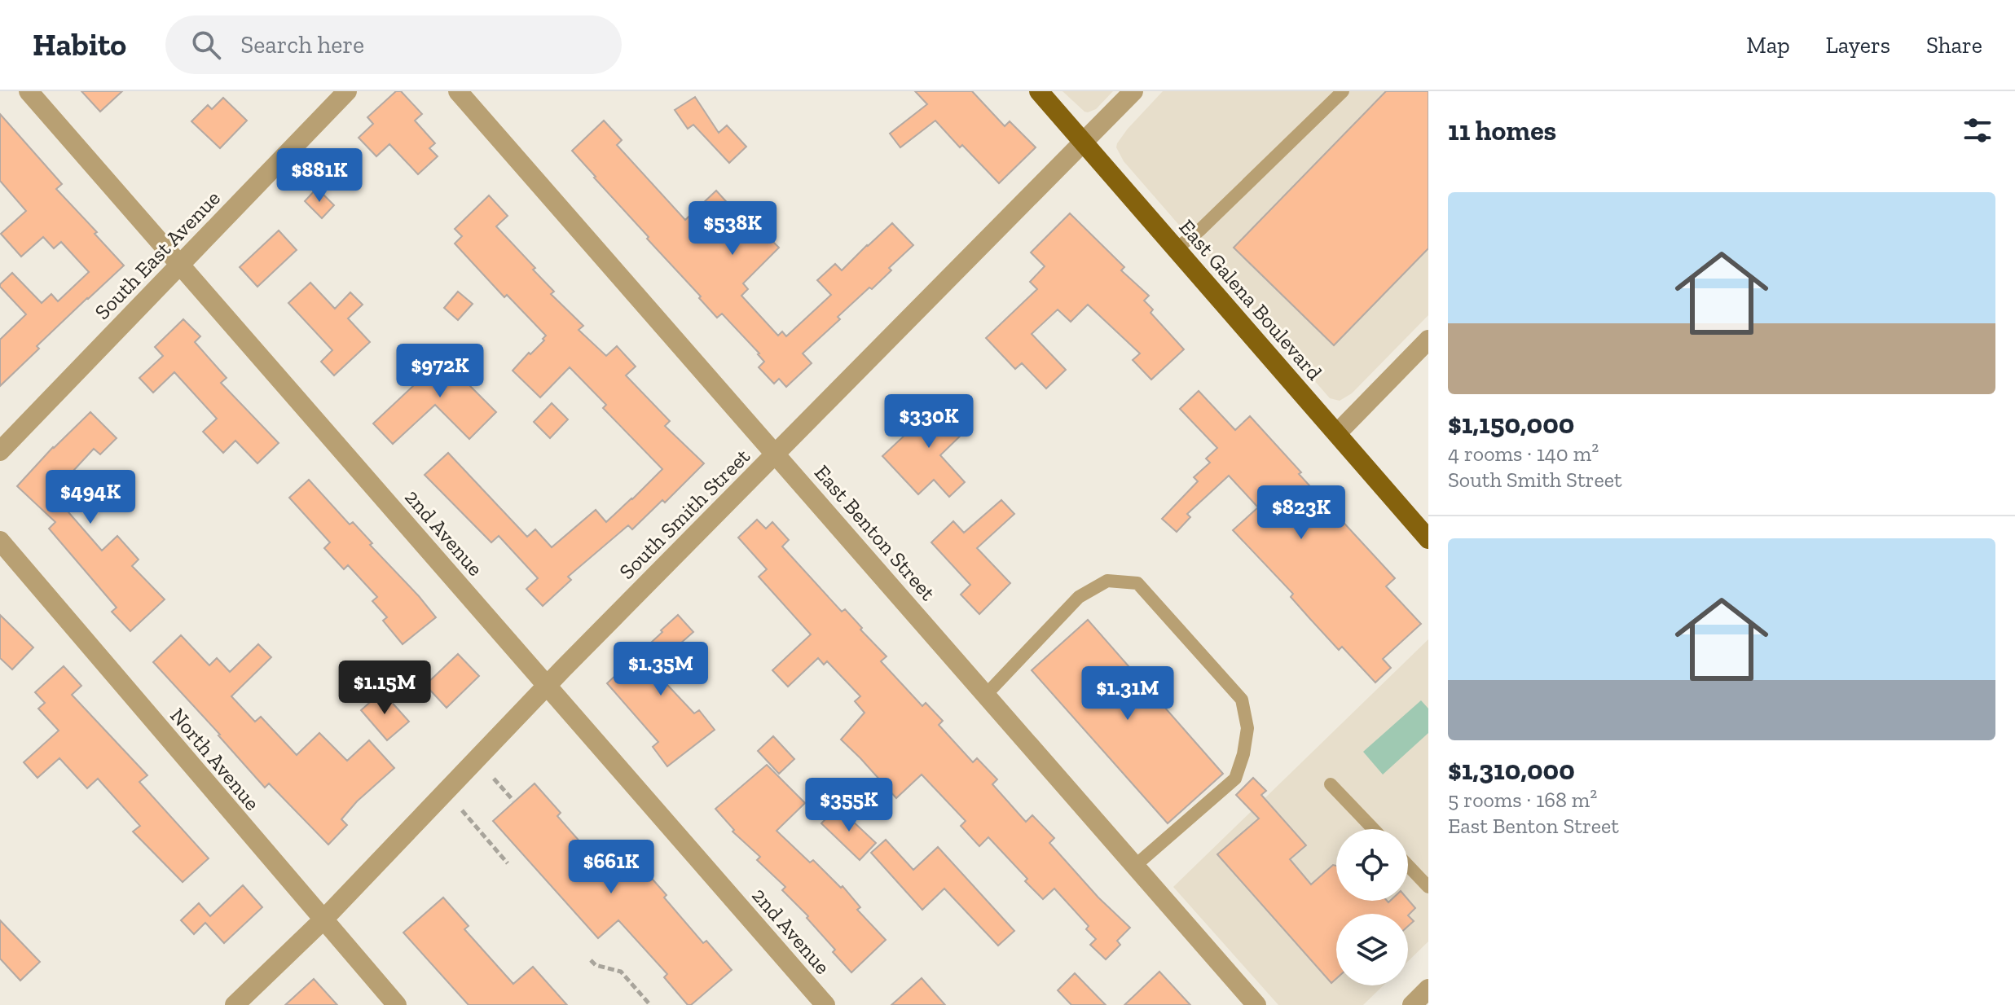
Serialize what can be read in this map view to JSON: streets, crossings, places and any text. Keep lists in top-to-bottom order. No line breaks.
{"streets":{"main road":["East Galena Boulevard"],"street":["South East Avenue","South Smith Street","2nd Avenue","East Benton Street","North Avenue"]},"crossings":[["South East Avenue","2nd Avenue"],["East Galena Boulevard","South Smith Street"],["South Smith Street","2nd Avenue"],["South Smith Street","East Benton Street"],["South Smith Street","North Avenue"]],"page":{"header":"Habito","search":"Search here","nav":["Map","Layers","Share"],"heading":"11 homes","price":["$881K","$538K","$972K","$330K","$494K","$823K","$1.35M","$1.15M","$1.31M","$355K","$661K"],"list":[{"name":"$1,150,000","note":"4 rooms · 140 m² · South Smith Street"},{"name":"$1,310,000","note":"5 rooms · 168 m² · East Benton Street"}]}}
